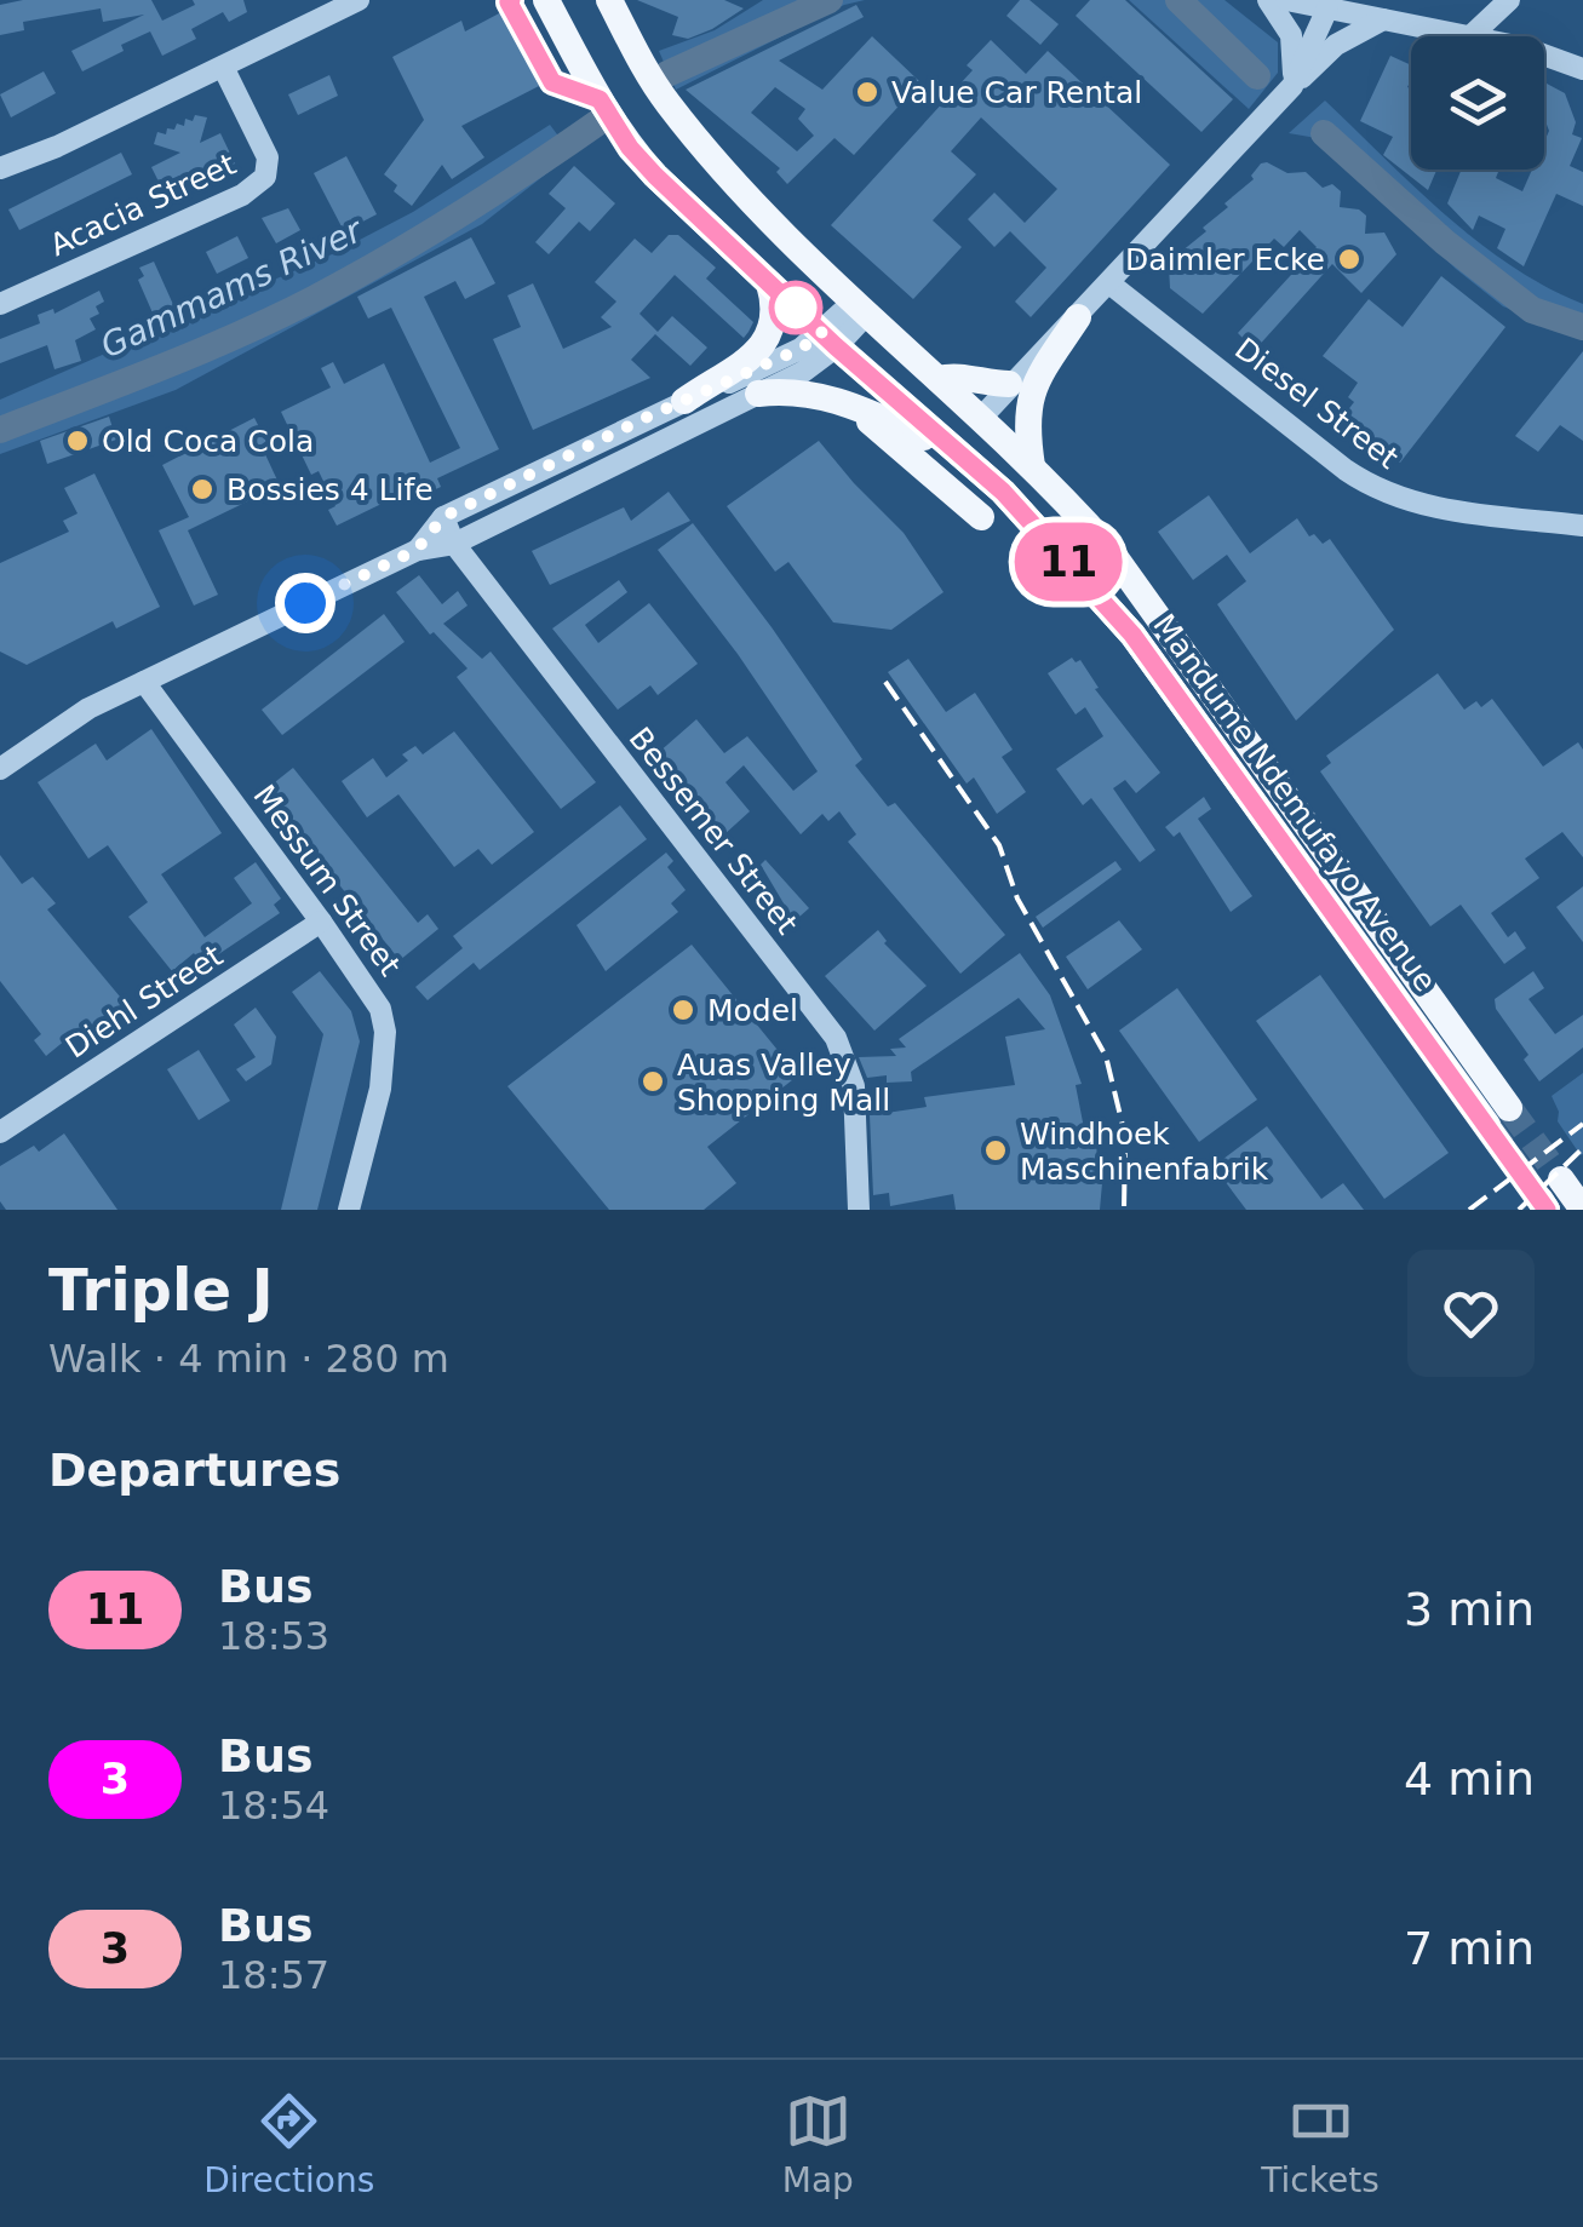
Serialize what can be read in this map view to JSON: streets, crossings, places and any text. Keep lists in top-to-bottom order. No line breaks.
{"streets":{"main road":["Mandume Ndemufayo Avenue"],"street":["Acacia Street","Diesel Street","Bessemer Street","Messum Street","Diehl Street"]},"crossings":[["Messum Street","Diehl Street"]],"water":["Gammams River"],"places":["Value Car Rental","Daimler Ecke","Old Coca Cola","Bossies 4 Life","Model","Auas Valley Shopping Mall","Windhoek Maschinenfabrik"],"lines":["bus line 11"],"page":{"on_map":"11","heading":[["Triple J","Walk · 4 min · 280 m"],"Departures"],"list":[{"mark":"11","name":"Bus","note":"18:53","value":"3 min"},{"mark":"3","name":"Bus","note":"18:54","value":"4 min"},{"mark":"3","name":"Bus","note":"18:57","value":"7 min"}],"tabs":["Directions","Map","Tickets"]}}
